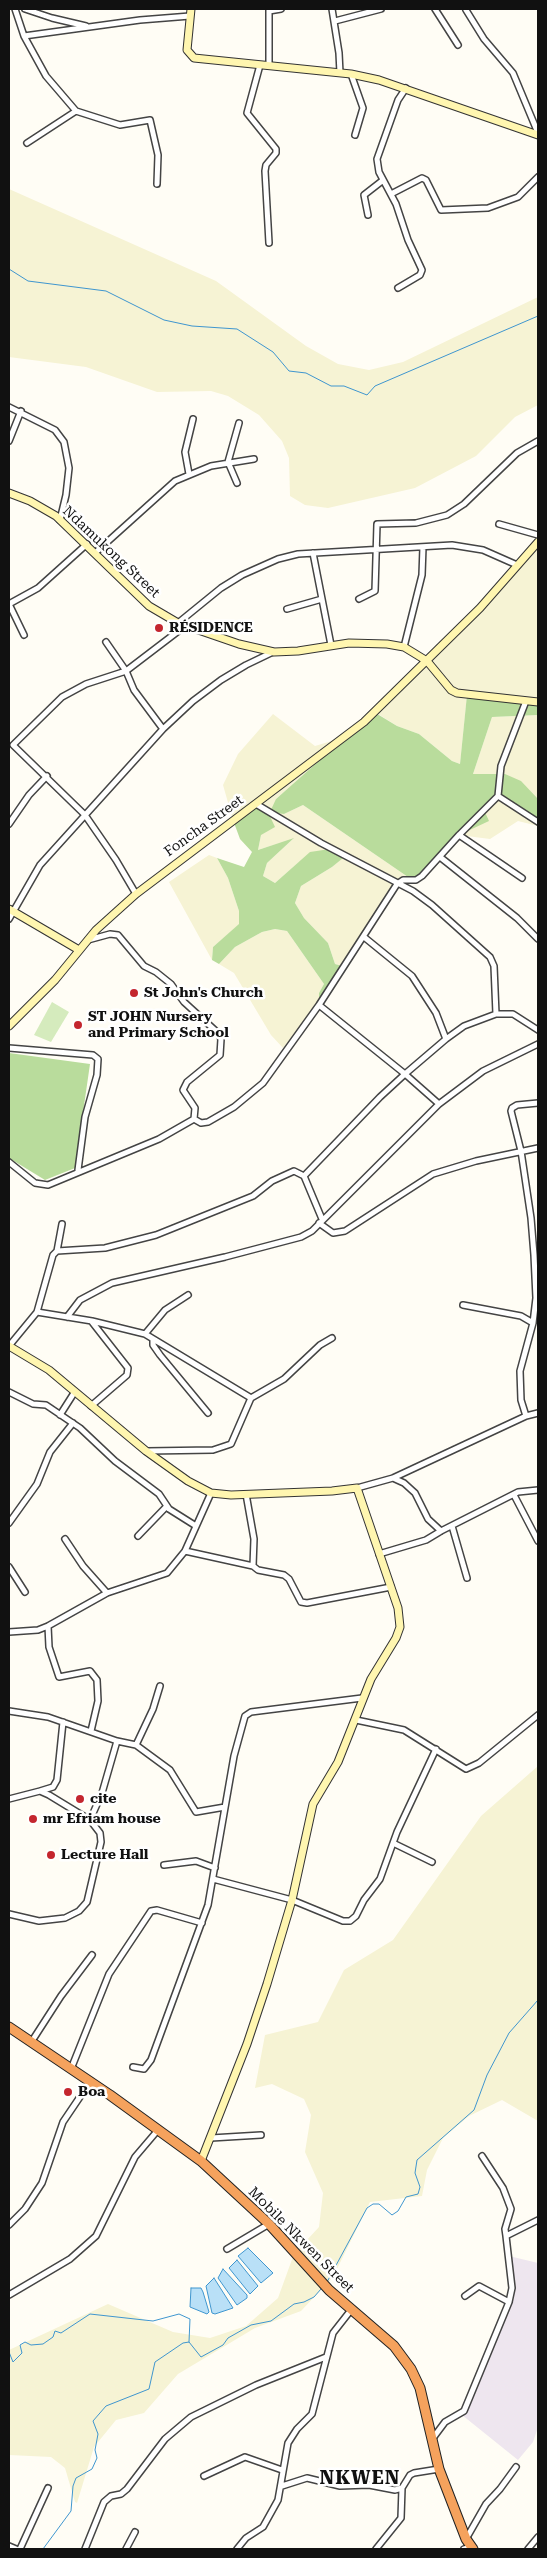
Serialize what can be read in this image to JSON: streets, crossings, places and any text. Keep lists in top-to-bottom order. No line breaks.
{"streets":{"highway":["Mobile Nkwen Street"],"street":["Ndamukong Street","Foncha Street"]},"crossings":[["Ndamukong Street","Foncha Street"]],"districts":["NKWEN"],"places":["RÉSIDENCE","St John's Church","ST JOHN Nursery and Primary School","cite","mr Efriam house","Lecture Hall","Boa"]}
